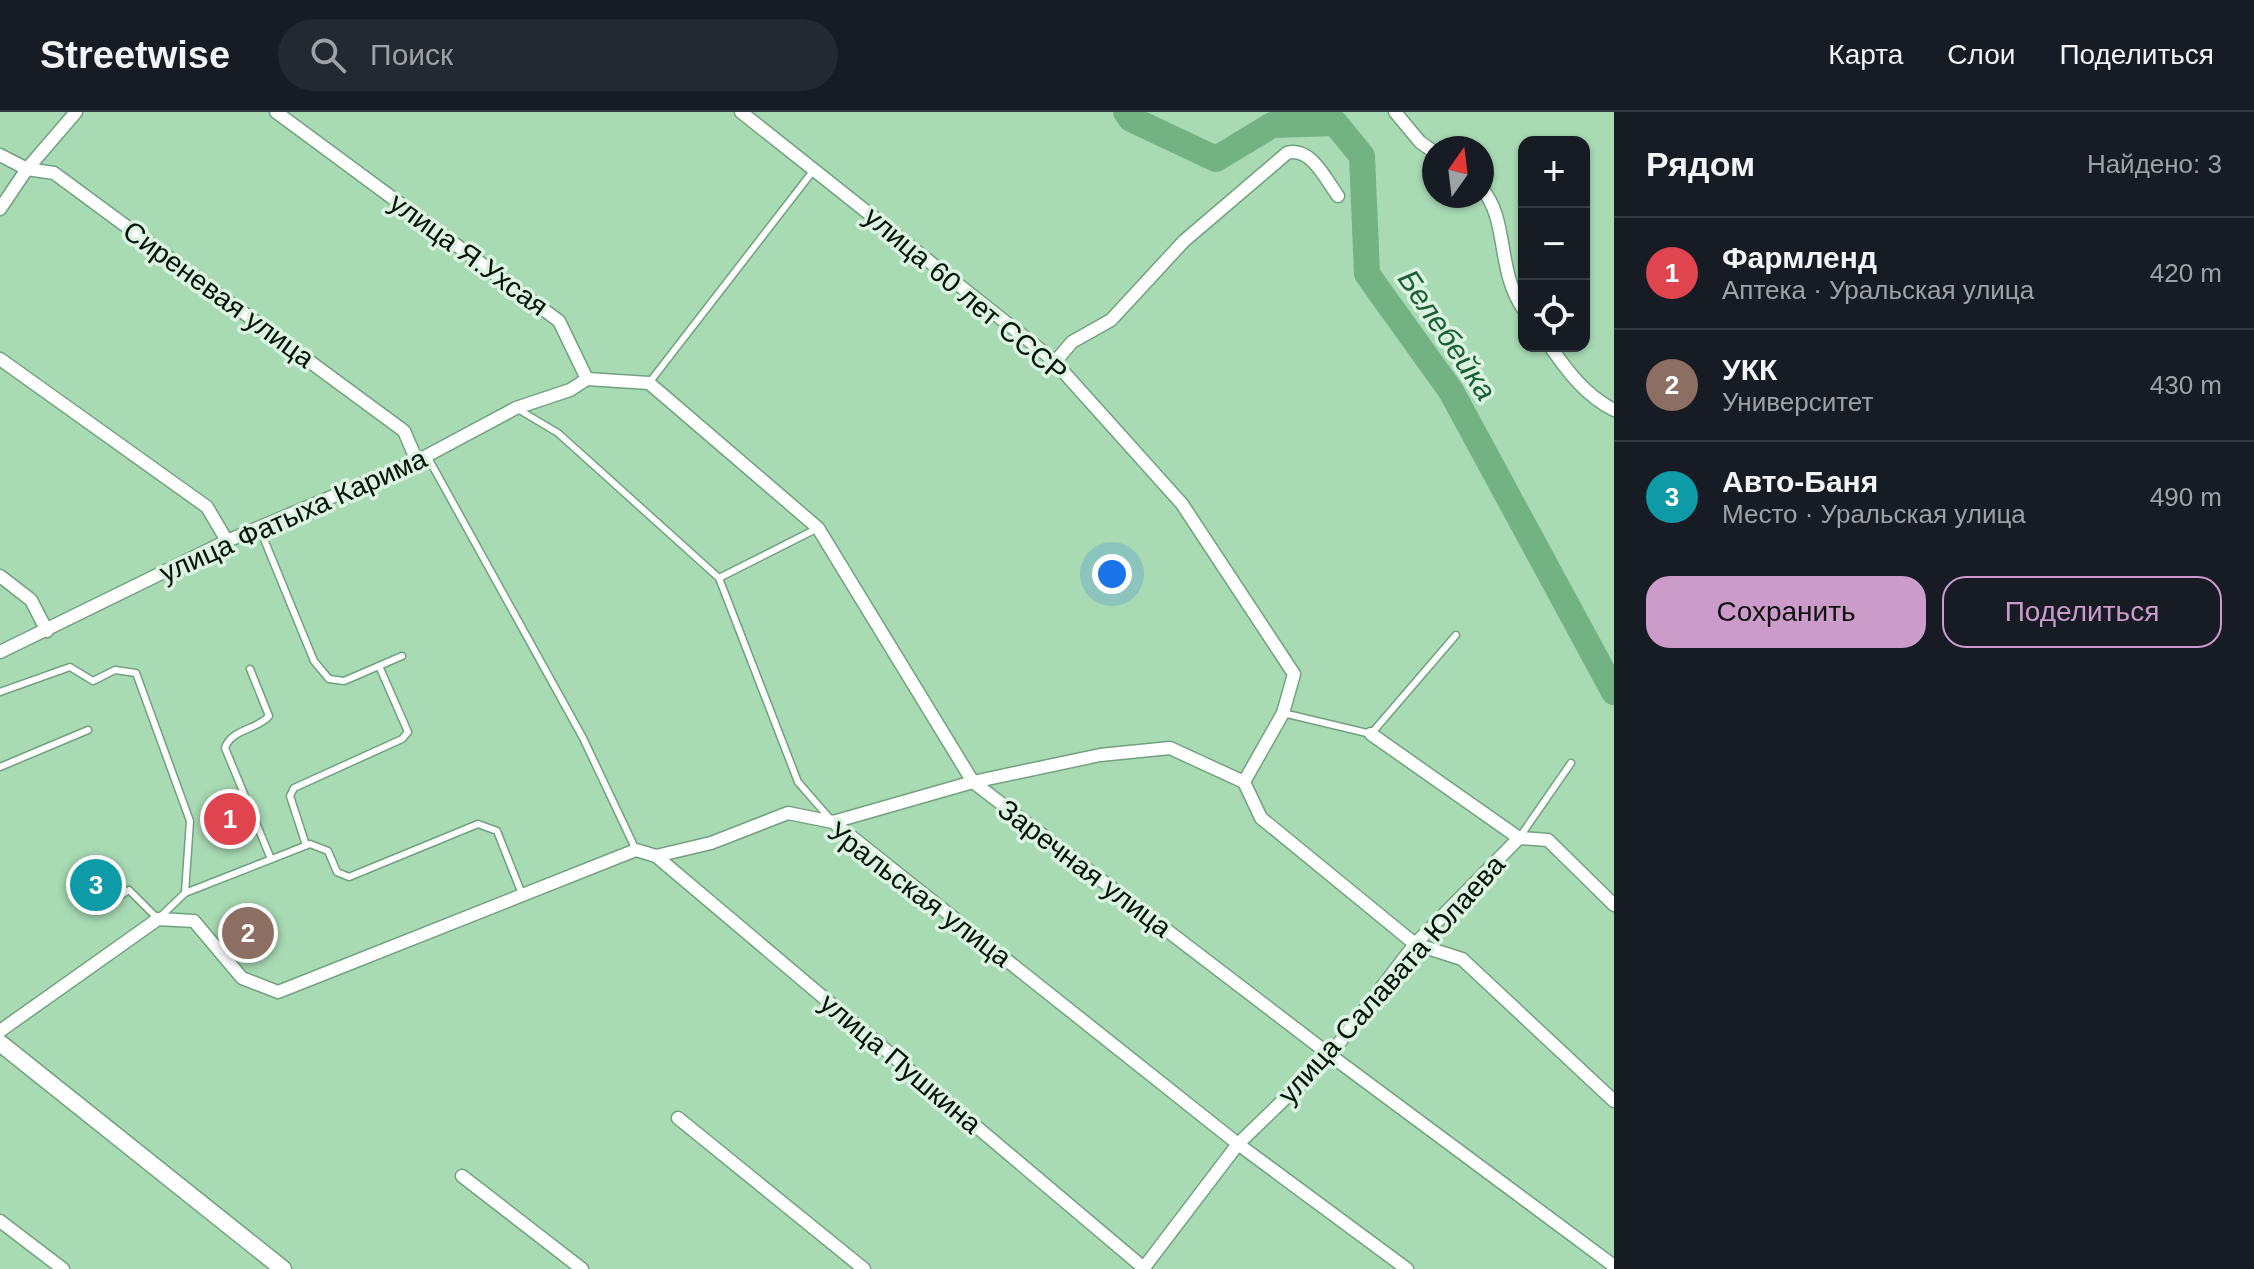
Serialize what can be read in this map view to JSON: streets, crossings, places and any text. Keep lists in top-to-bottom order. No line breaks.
{"streets":{"street":["улица Я.Ухсая","Сиреневая улица","улица 60 лет СССР","улица Фатыха Карима","Заречная улица","Уральская улица","улица Салавата Юлаева","улица Пушкина"]},"crossings":[["улица Я.Ухсая","улица Фатыха Карима"],["Сиреневая улица","улица Фатыха Карима"],["Заречная улица","улица Салавата Юлаева"],["Уральская улица","улица Салавата Юлаева"],["Уральская улица","улица Пушкина"],["улица Салавата Юлаева","улица Пушкина"]],"water":["Белебейка"],"north":"top","page":{"header":"Streetwise","search":"Поиск","nav":["Карта","Слои","Поделиться"],"heading":["Рядом","Найдено: 3"],"map_buttons":["+","−"],"list":[{"mark":"1","name":"Фармленд","note":"Аптека · Уральская улица","value":"420 m"},{"mark":"2","name":"УКК","note":"Университет","value":"430 m"},{"mark":"3","name":"Авто-Баня","note":"Место · Уральская улица","value":"490 m"}],"buttons":["Сохранить","Поделиться"],"pins":["1","3","2"]}}
